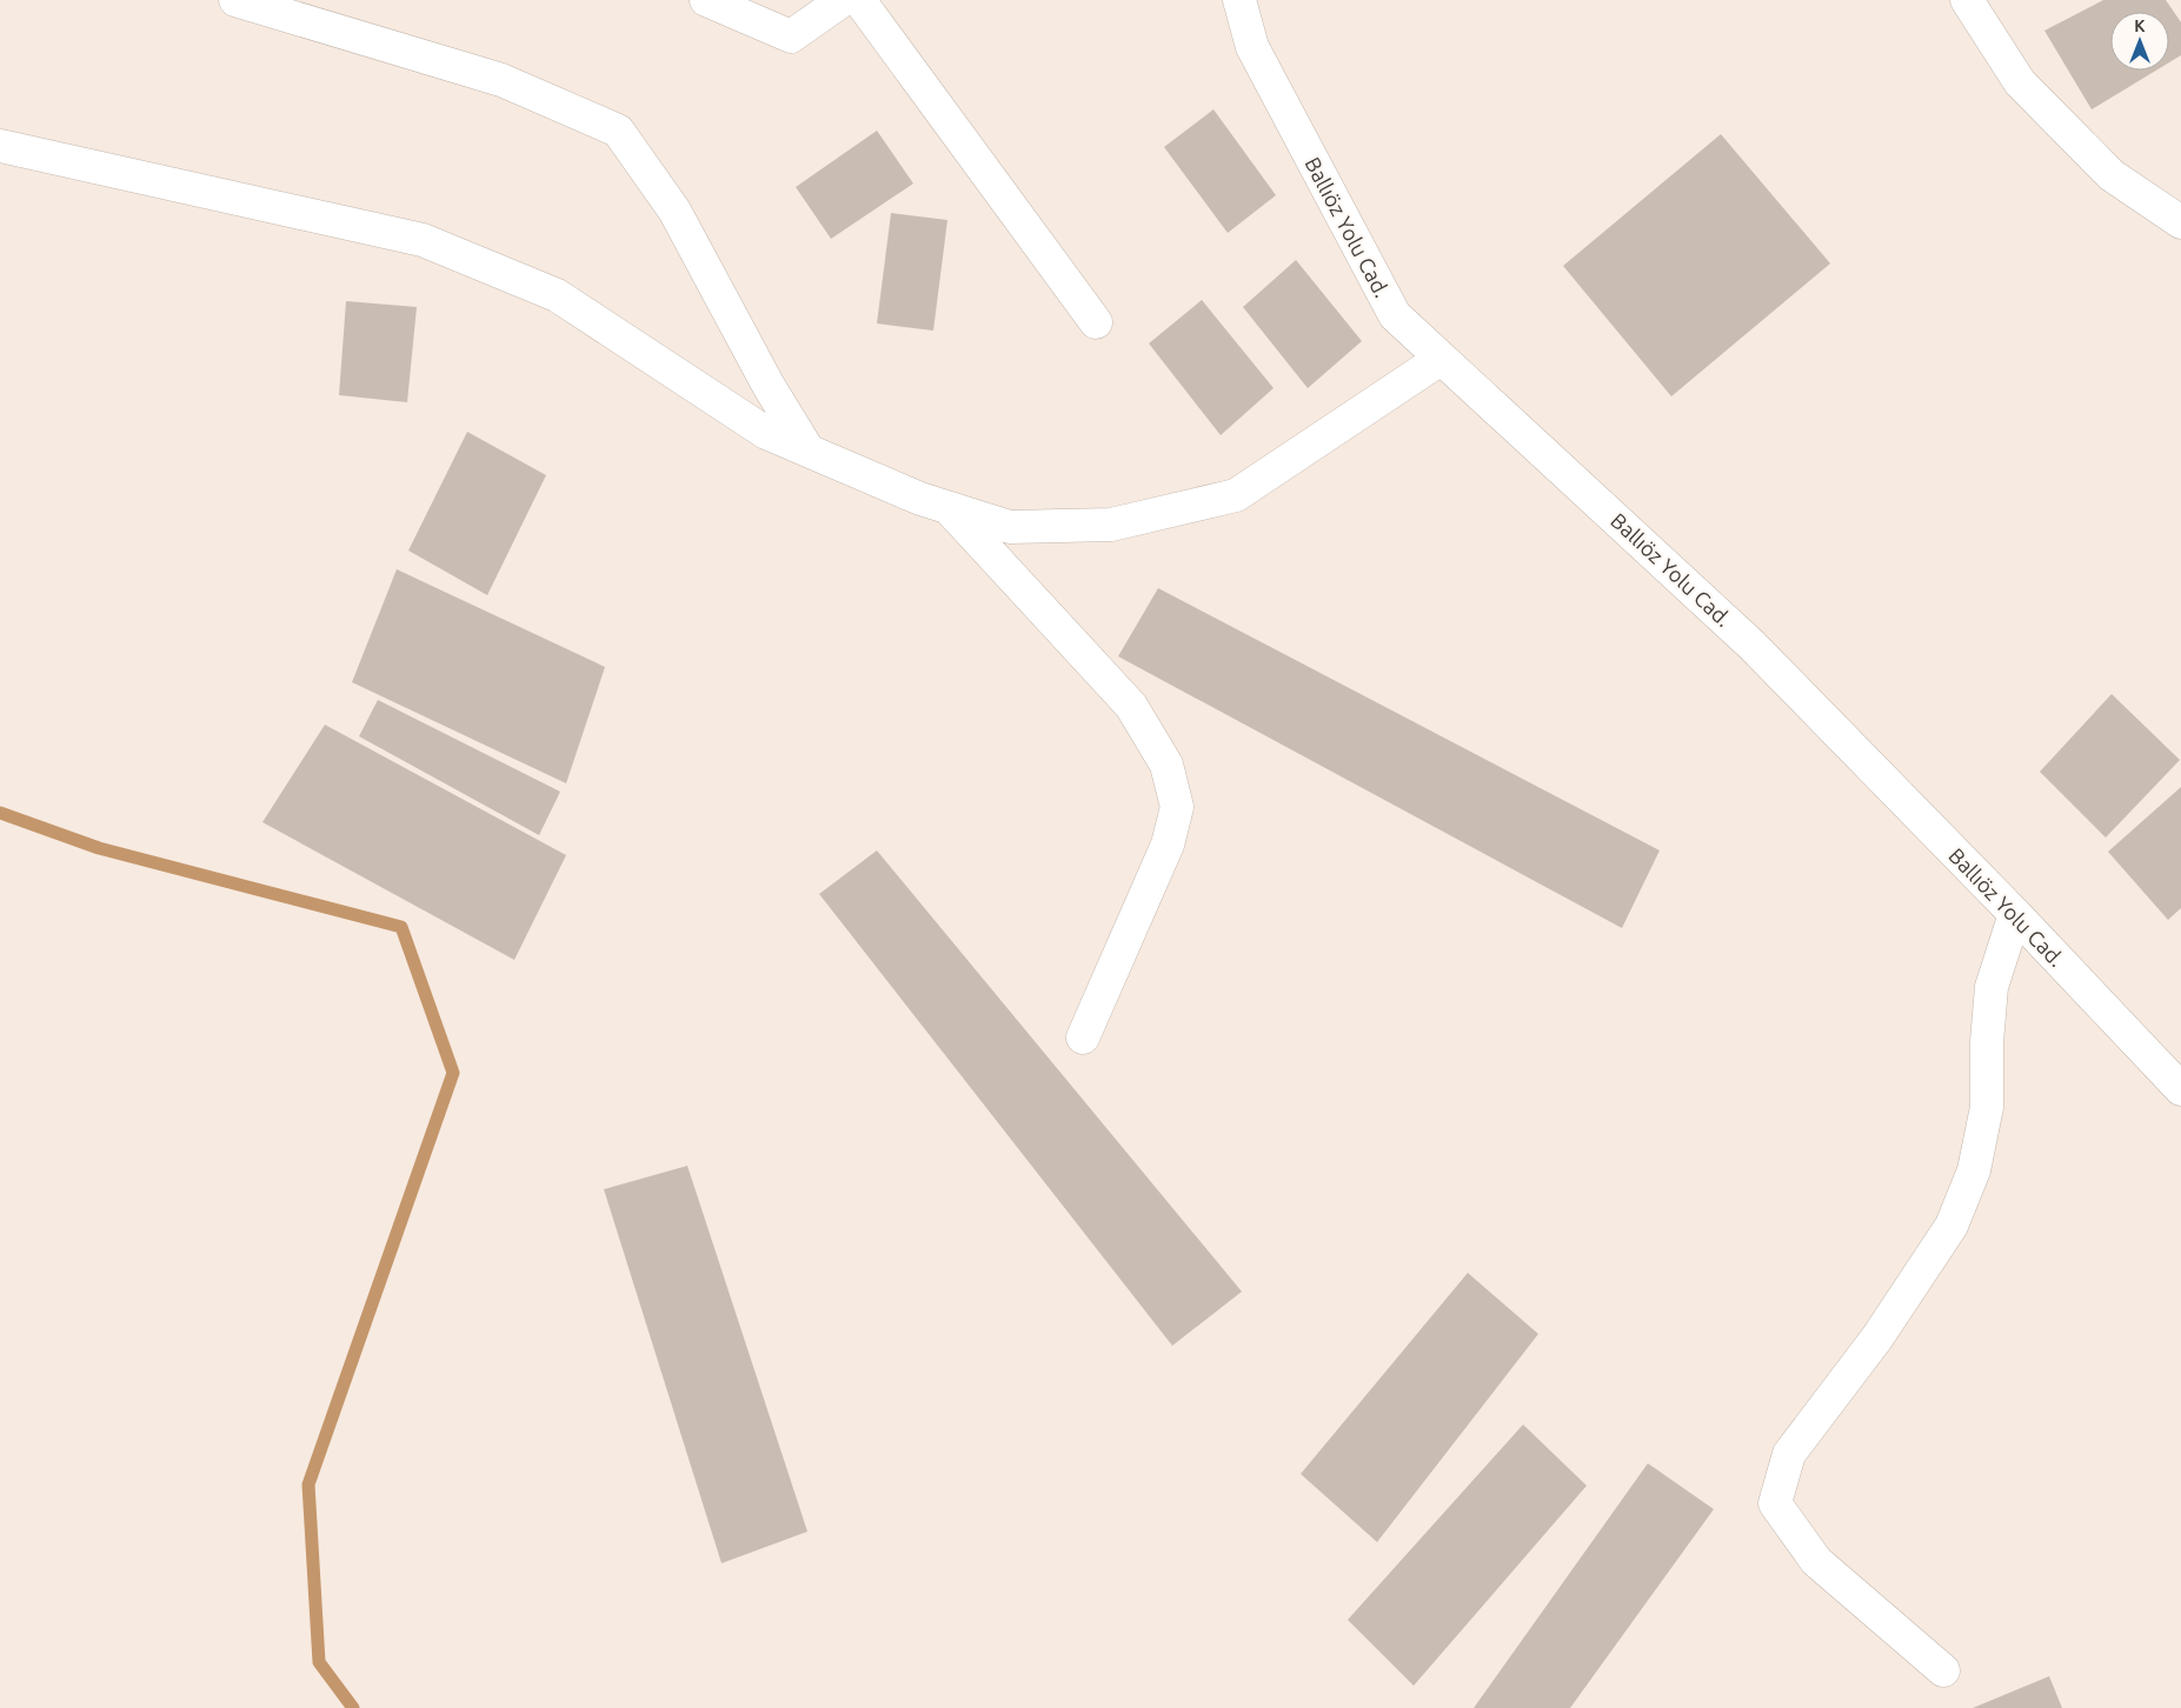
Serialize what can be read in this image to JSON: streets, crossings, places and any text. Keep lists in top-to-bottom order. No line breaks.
{"streets":{"street":["Ballıöz Yolu Cad."]},"north":"top"}
